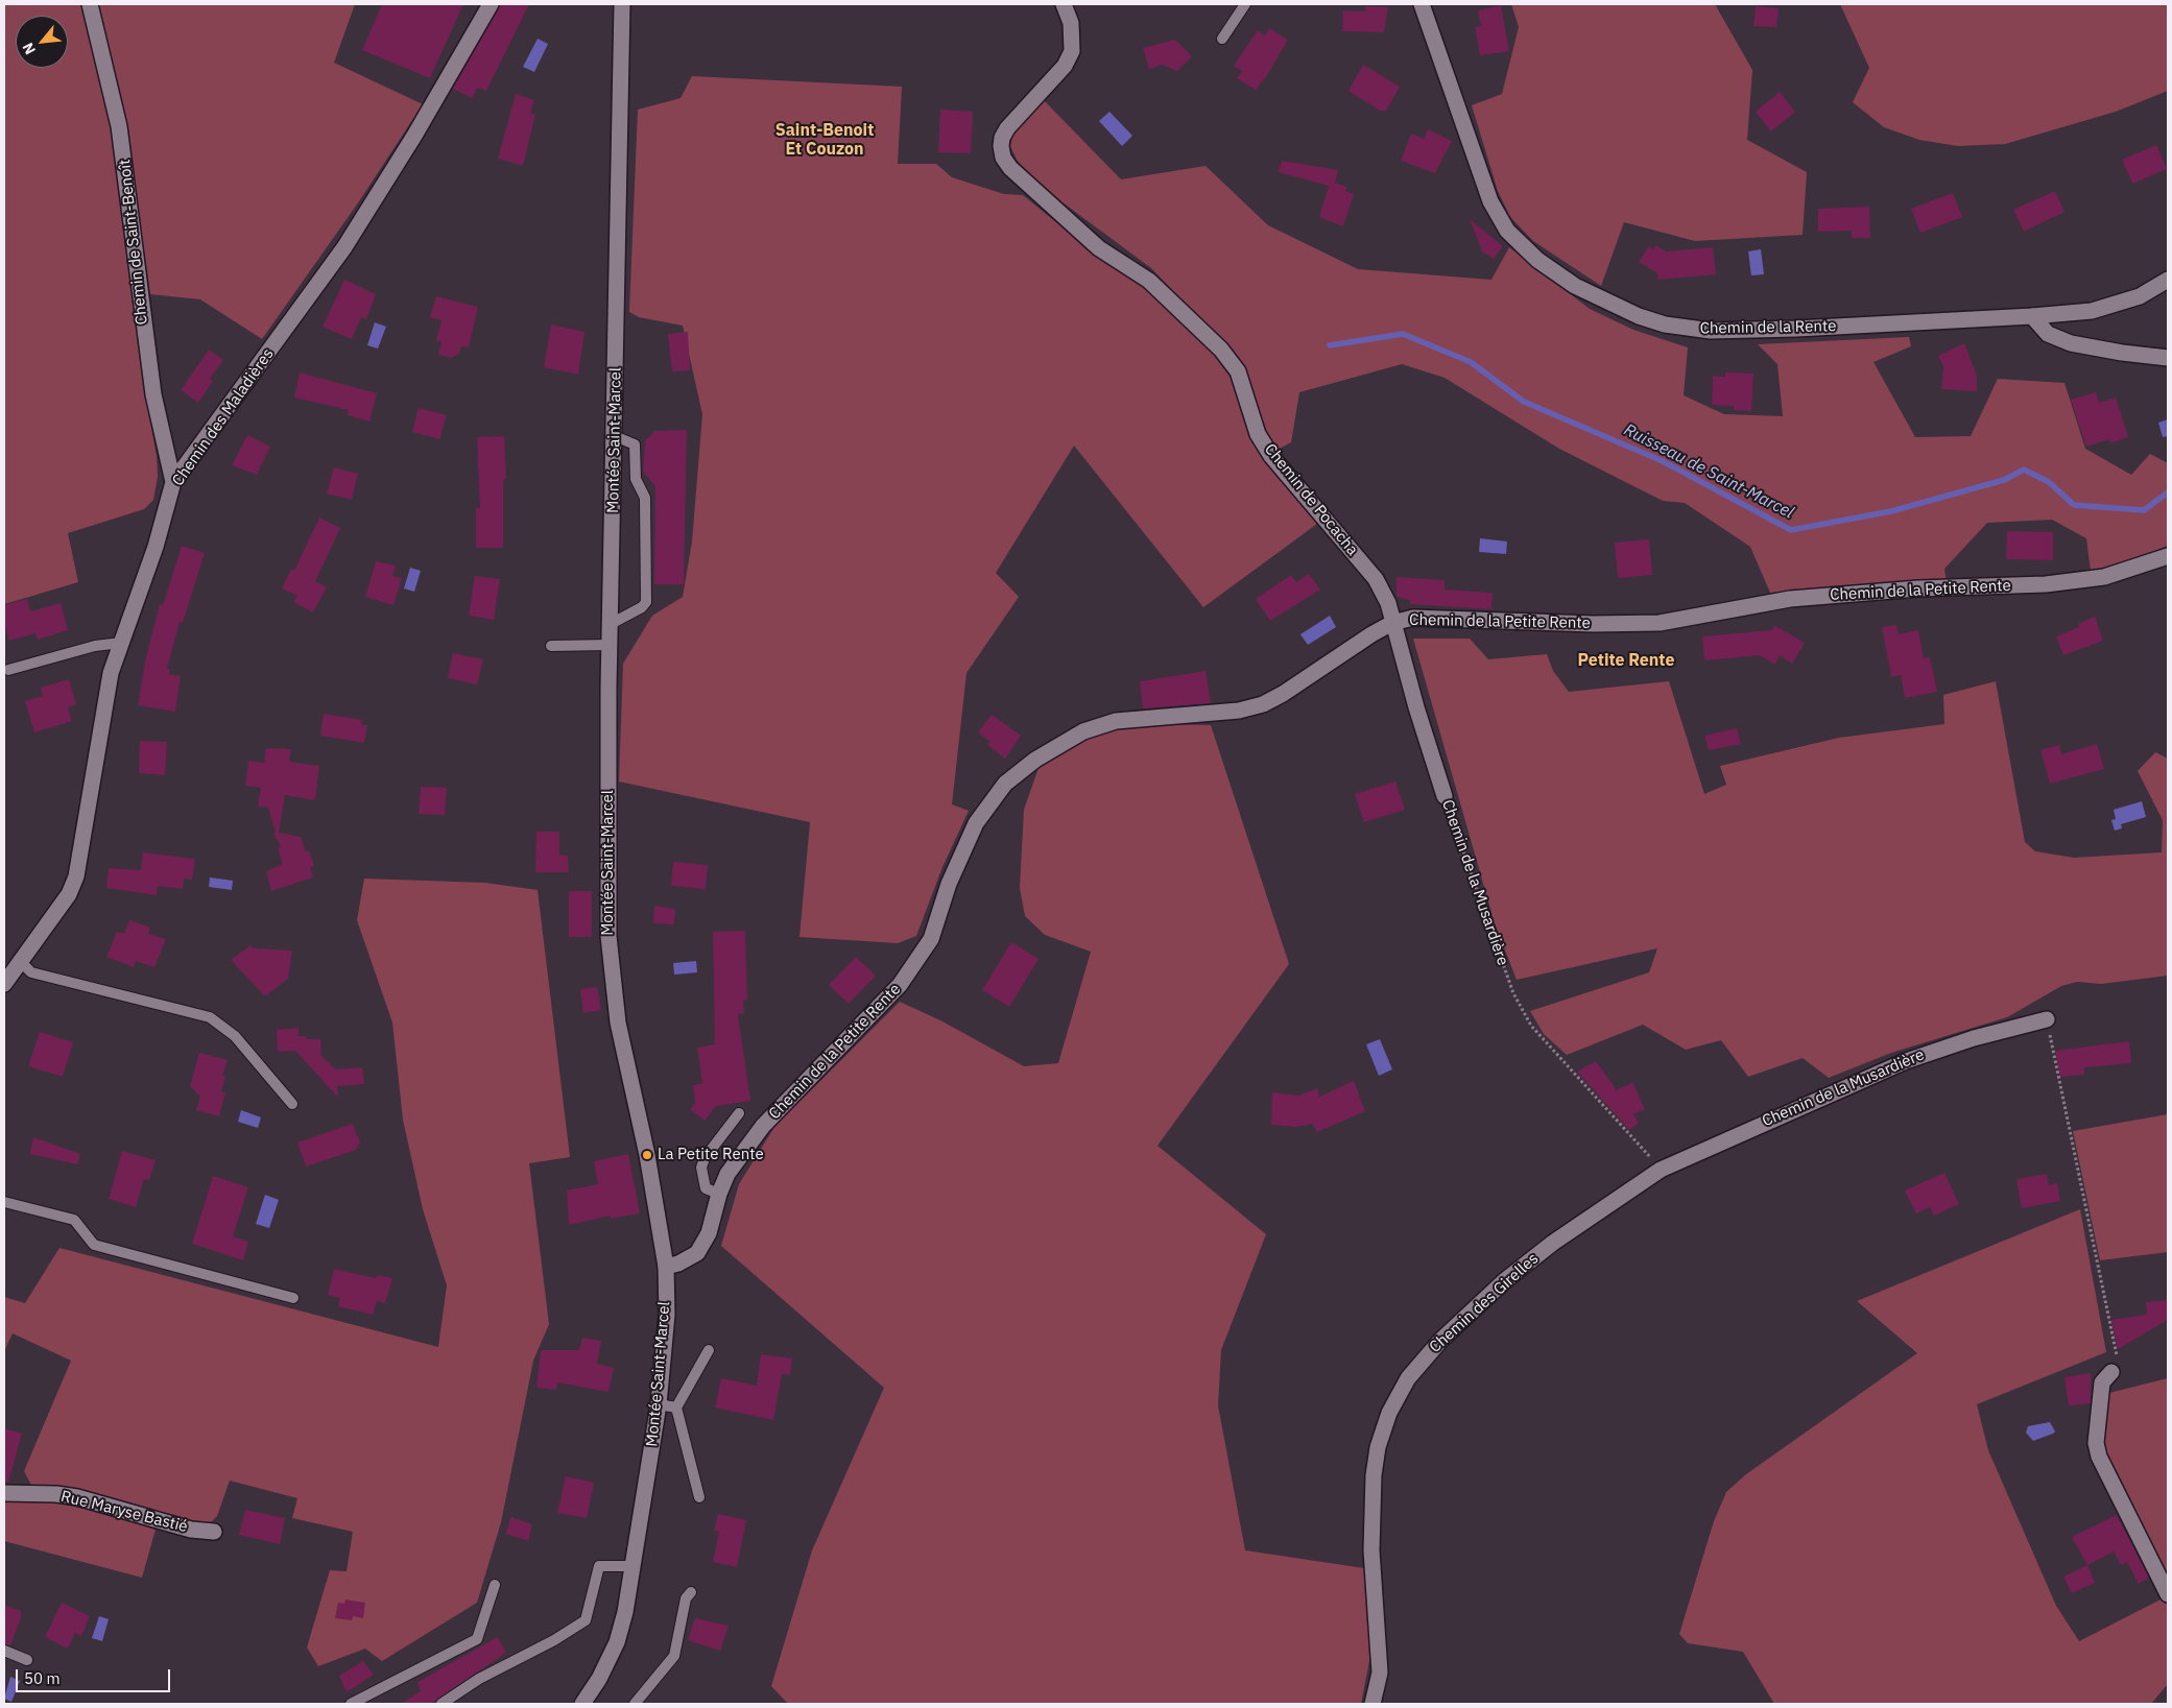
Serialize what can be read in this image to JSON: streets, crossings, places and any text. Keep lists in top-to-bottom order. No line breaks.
{"streets":{"street":["Chemin de Saint-Benoît","Chemin de la Rente","Chemin des Maladières","Montée Saint-Marcel","Chemin de Pocacha","Chemin de la Petite Rente","Chemin de la Musardière","Chemin des Girelles","Rue Maryse Bastié"]},"crossings":[["Chemin de Saint-Benoît","Chemin des Maladières"],["Montée Saint-Marcel","Chemin de la Petite Rente"],["Chemin de Pocacha","Chemin de la Petite Rente"],["Chemin de Pocacha","Chemin de la Musardière"],["Chemin de la Petite Rente","Chemin de la Musardière"],["Chemin de la Musardière","Chemin des Girelles"]],"districts":["Saint-Benoit Et Couzon","Petite Rente"],"water":["Ruisseau de Saint-Marcel"],"places":["La Petite Rente"],"scale_bar":"50 m","north":"bottom left"}
